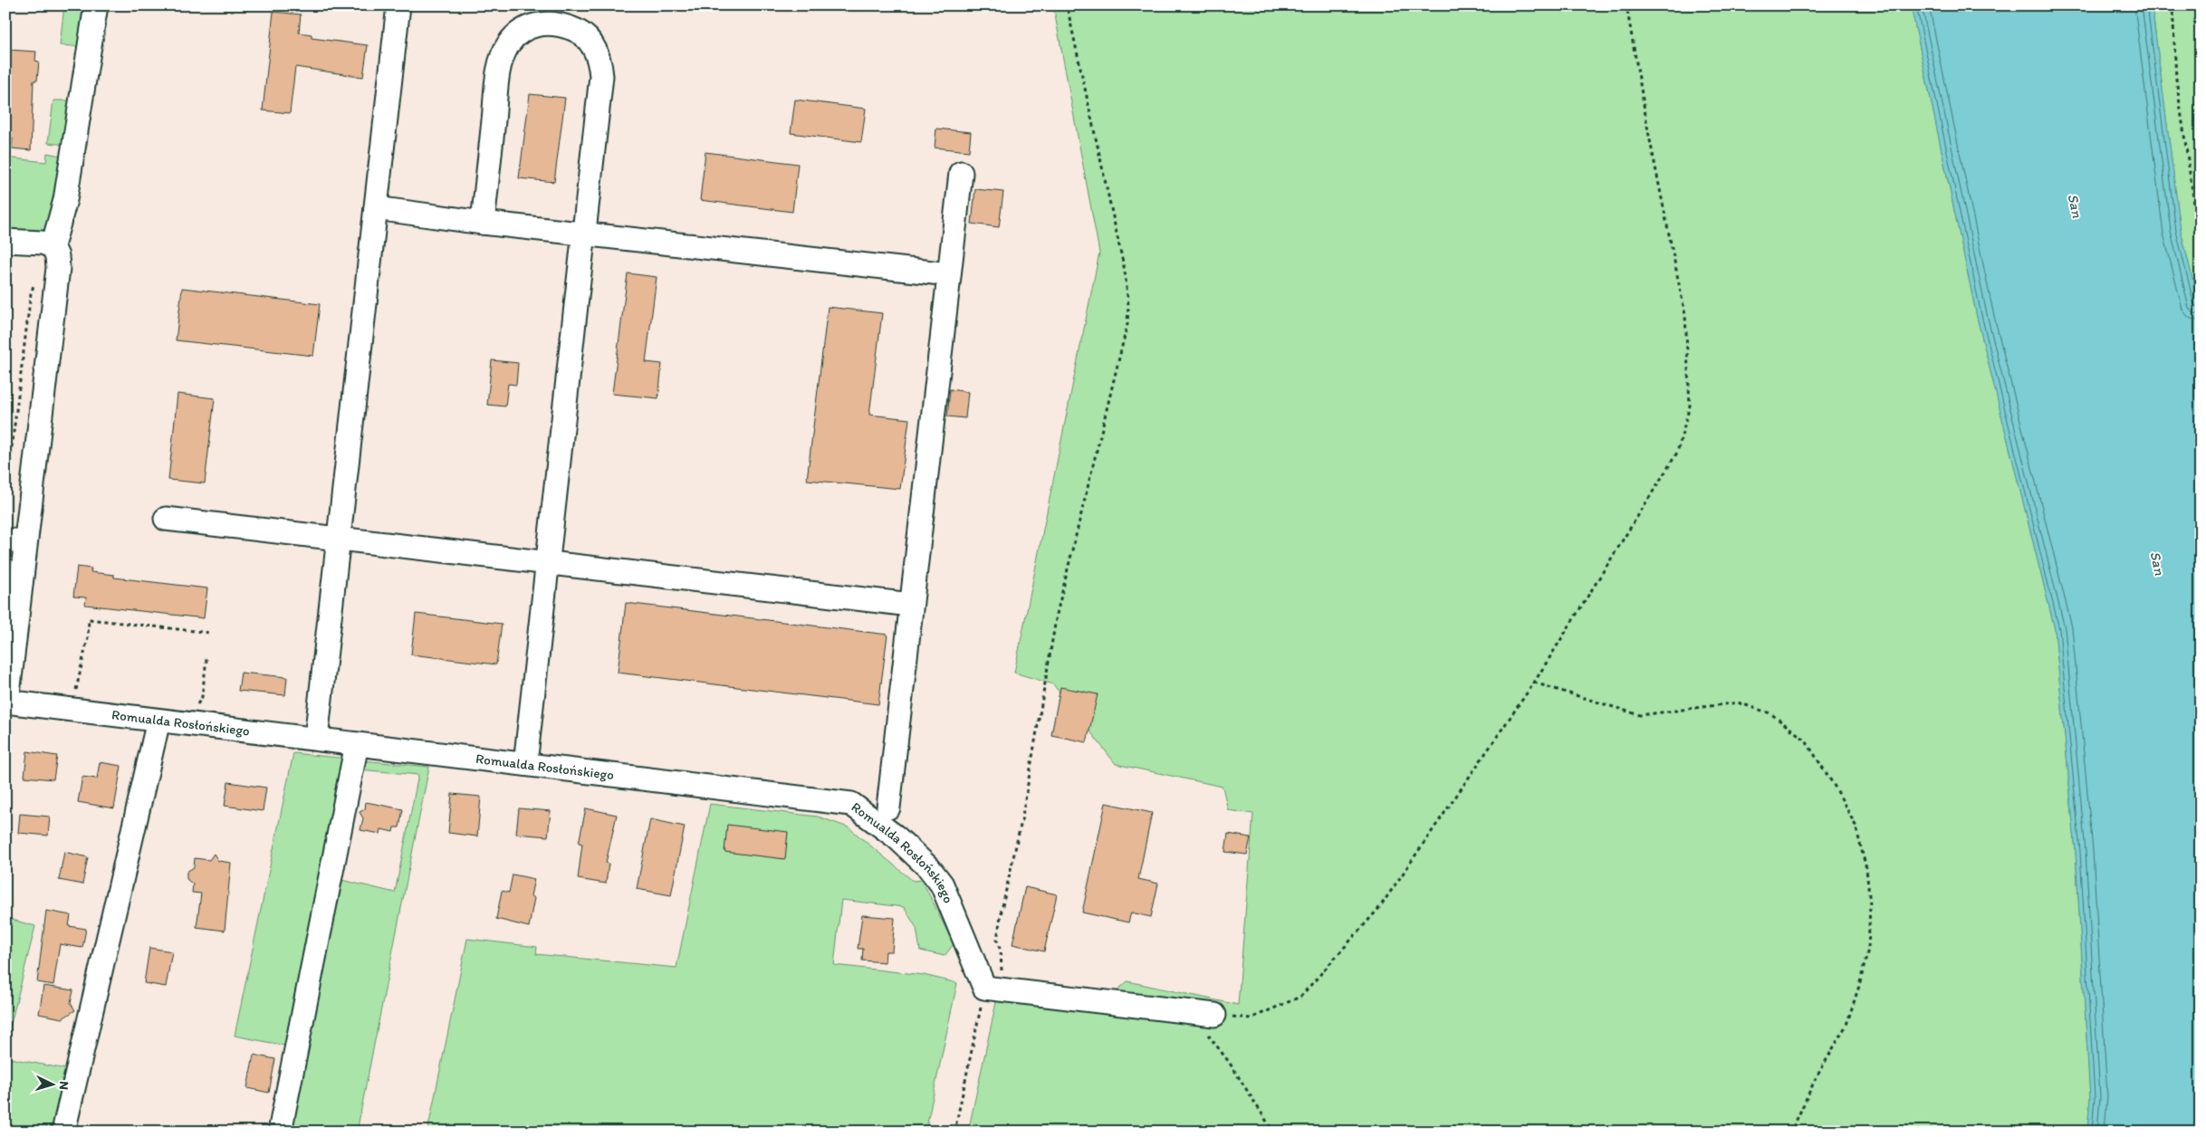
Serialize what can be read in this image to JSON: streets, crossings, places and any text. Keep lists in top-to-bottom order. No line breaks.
{"streets":{"street":["Romualda Rosłońskiego"]},"water":["San"],"north":"right"}
